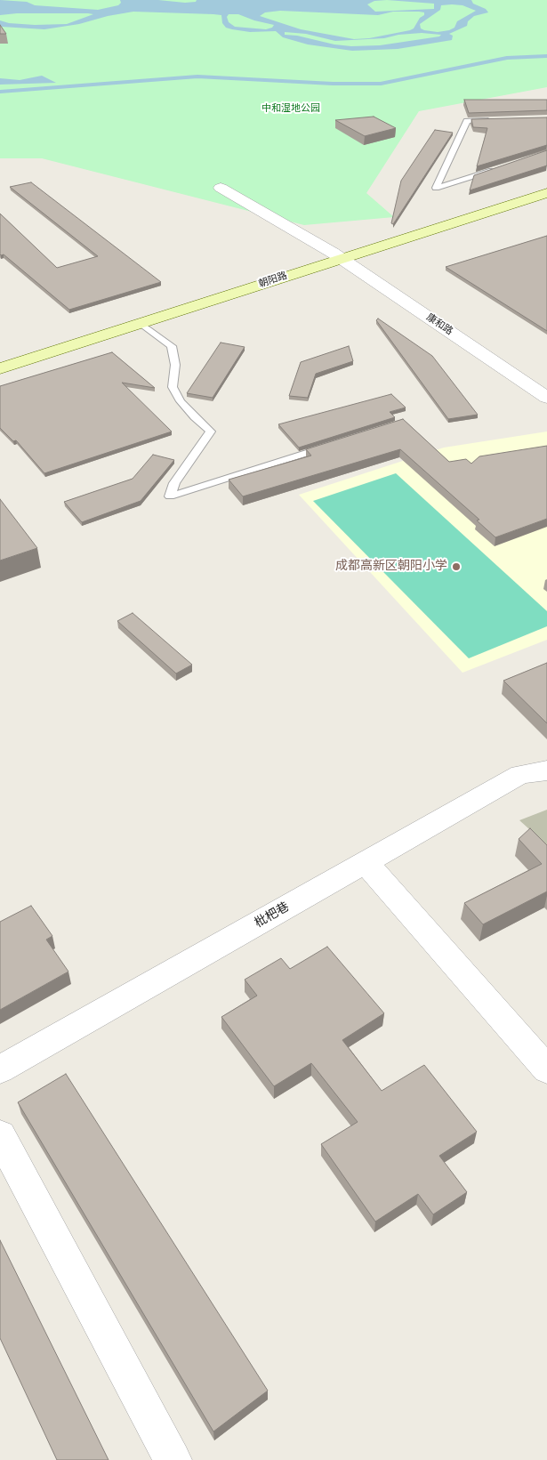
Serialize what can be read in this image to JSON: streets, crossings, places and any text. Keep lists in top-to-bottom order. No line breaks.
{"streets":{"main road":["朝阳路"],"street":["康和路","枇杷巷"]},"crossings":[["朝阳路","康和路"]],"parks":["中和湿地公园"],"places":["成都高新区朝阳小学"]}
